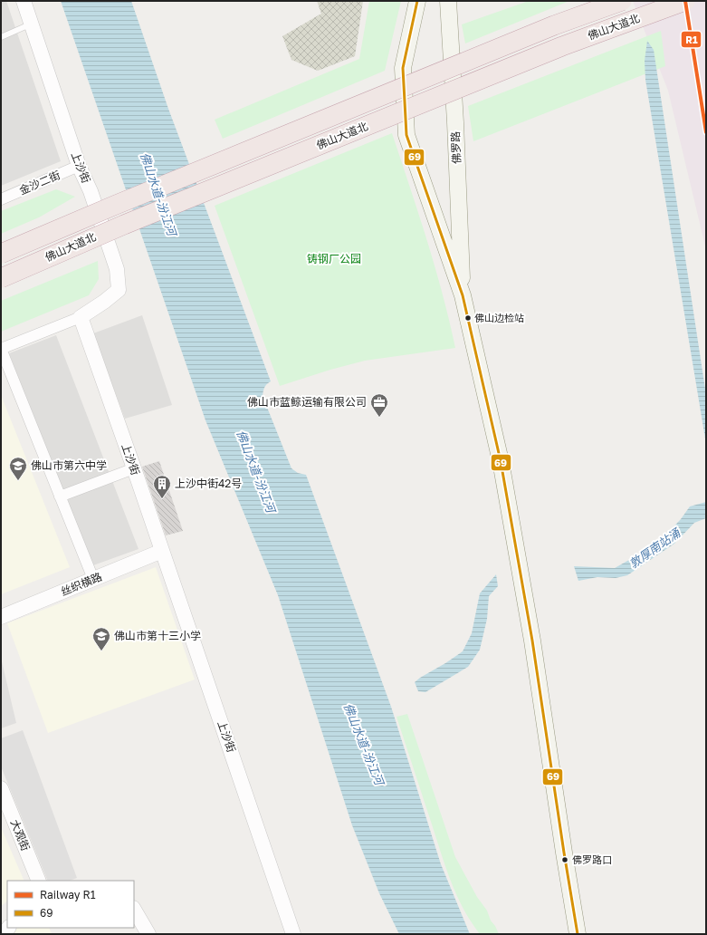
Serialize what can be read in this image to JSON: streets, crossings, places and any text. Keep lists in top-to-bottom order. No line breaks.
{"streets":{"highway":["佛山大道北"],"main road":["佛罗路"],"street":["上沙街","金沙二街","丝织横路","大观街"]},"crossings":[["上沙街","金沙二街"],["上沙街","丝织横路"]],"water":["佛山水道-汾江河","敦厚南站涌"],"parks":["铸钢厂公园"],"places":{"other":["佛山边检站","佛罗路口"],"office":["佛山市蓝鲸运输有限公司"],"school or university":["佛山市第六中学","佛山市第十三小学"],"building":["上沙中街42号"]},"lines":["rail line R1","transit line 69"],"legend":["Railway R1","69"]}
